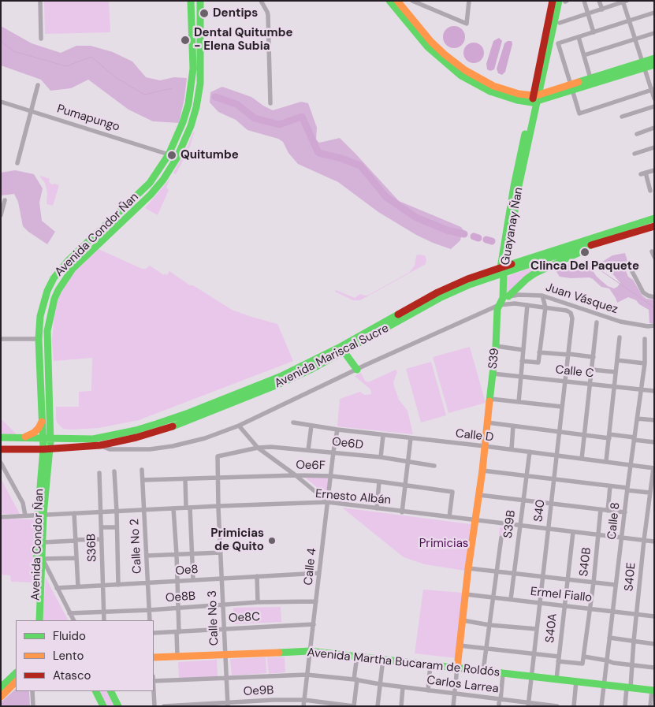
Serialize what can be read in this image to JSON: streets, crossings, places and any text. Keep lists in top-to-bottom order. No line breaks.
{"streets":{"main road":["Guayanay Ñan","Avenida Condor Ñan","Avenida Mariscal Sucre","S39","Avenida Martha Bucaram de Roldós"],"street":["Pumapungo","Juan Vásquez","Calle C","Calle D","Oe6D","Oe6F","Ernesto Albán","S40","Calle 8","S39B","Calle No 2","S36B","S40B","Calle 4","Oe8","S40E","Ermel Fiallo","Oe8B","Calle No 3","Oe8C","S40A","Carlos Larrea","Oe9B"]},"crossings":[["Pumapungo","Avenida Condor Ñan"],["Guayanay Ñan","Avenida Mariscal Sucre"],["Guayanay Ñan","S39"],["Avenida Condor Ñan","Avenida Mariscal Sucre"],["Avenida Condor Ñan","Ernesto Albán"],["Juan Vásquez","S39"],["Juan Vásquez","S40"],["Avenida Mariscal Sucre","S39"],["S39","Calle C"],["S39","Calle D"],["S39","Ernesto Albán"],["S39","Ermel Fiallo"],["S39","Avenida Martha Bucaram de Roldós"],["Calle C","S40"],["Calle C","Calle 8"],["Calle D","S40"],["Calle D","Calle 8"],["Calle D","S39B"],["Calle D","Calle 4"],["Calle D","S40E"],["Oe6D","Calle 4"],["Oe6D","Calle No 3"],["Oe6F","Ernesto Albán"],["Oe6F","Calle No 2"],["Oe6F","Calle 4"],["Oe6F","Calle No 3"],["Ernesto Albán","S40"],["Ernesto Albán","Calle 8"],["Ernesto Albán","S39B"],["Ernesto Albán","Calle No 2"],["Ernesto Albán","S36B"],["Ernesto Albán","S40B"],["Ernesto Albán","Calle 4"],["Ernesto Albán","S40E"],["Ernesto Albán","Calle No 3"],["Ernesto Albán","S40A"],["S40","Ermel Fiallo"],["S40","Avenida Martha Bucaram de Roldós"],["S40","Carlos Larrea"],["Calle 8","Ermel Fiallo"],["Calle 8","Avenida Martha Bucaram de Roldós"],["S39B","Ermel Fiallo"],["Calle No 2","Oe8"],["Calle No 2","Oe8B"],["S36B","Oe8"],["S36B","Oe8B"],["S40B","Ermel Fiallo"],["S40B","S40A"],["Calle 4","Oe8"],["Calle 4","Oe8B"],["Calle 4","Oe8C"],["Calle 4","Avenida Martha Bucaram de Roldós"],["Calle 4","Carlos Larrea"],["Calle 4","Oe9B"],["Oe8","Calle No 3"],["S40E","Ermel Fiallo"],["S40E","Avenida Martha Bucaram de Roldós"],["Ermel Fiallo","S40A"],["Oe8B","Calle No 3"],["Calle No 3","Oe8C"],["Calle No 3","Avenida Martha Bucaram de Roldós"],["Calle No 3","Carlos Larrea"],["Calle No 3","Oe9B"],["S40A","Avenida Martha Bucaram de Roldós"]],"parks":["Primicias"],"places":["Dentips","Dental Quitumbe - Elena Subia","Quitumbe","Clinca Del Paquete","Primicias de Quito"],"legend":["Fluido","Lento","Atasco"]}
